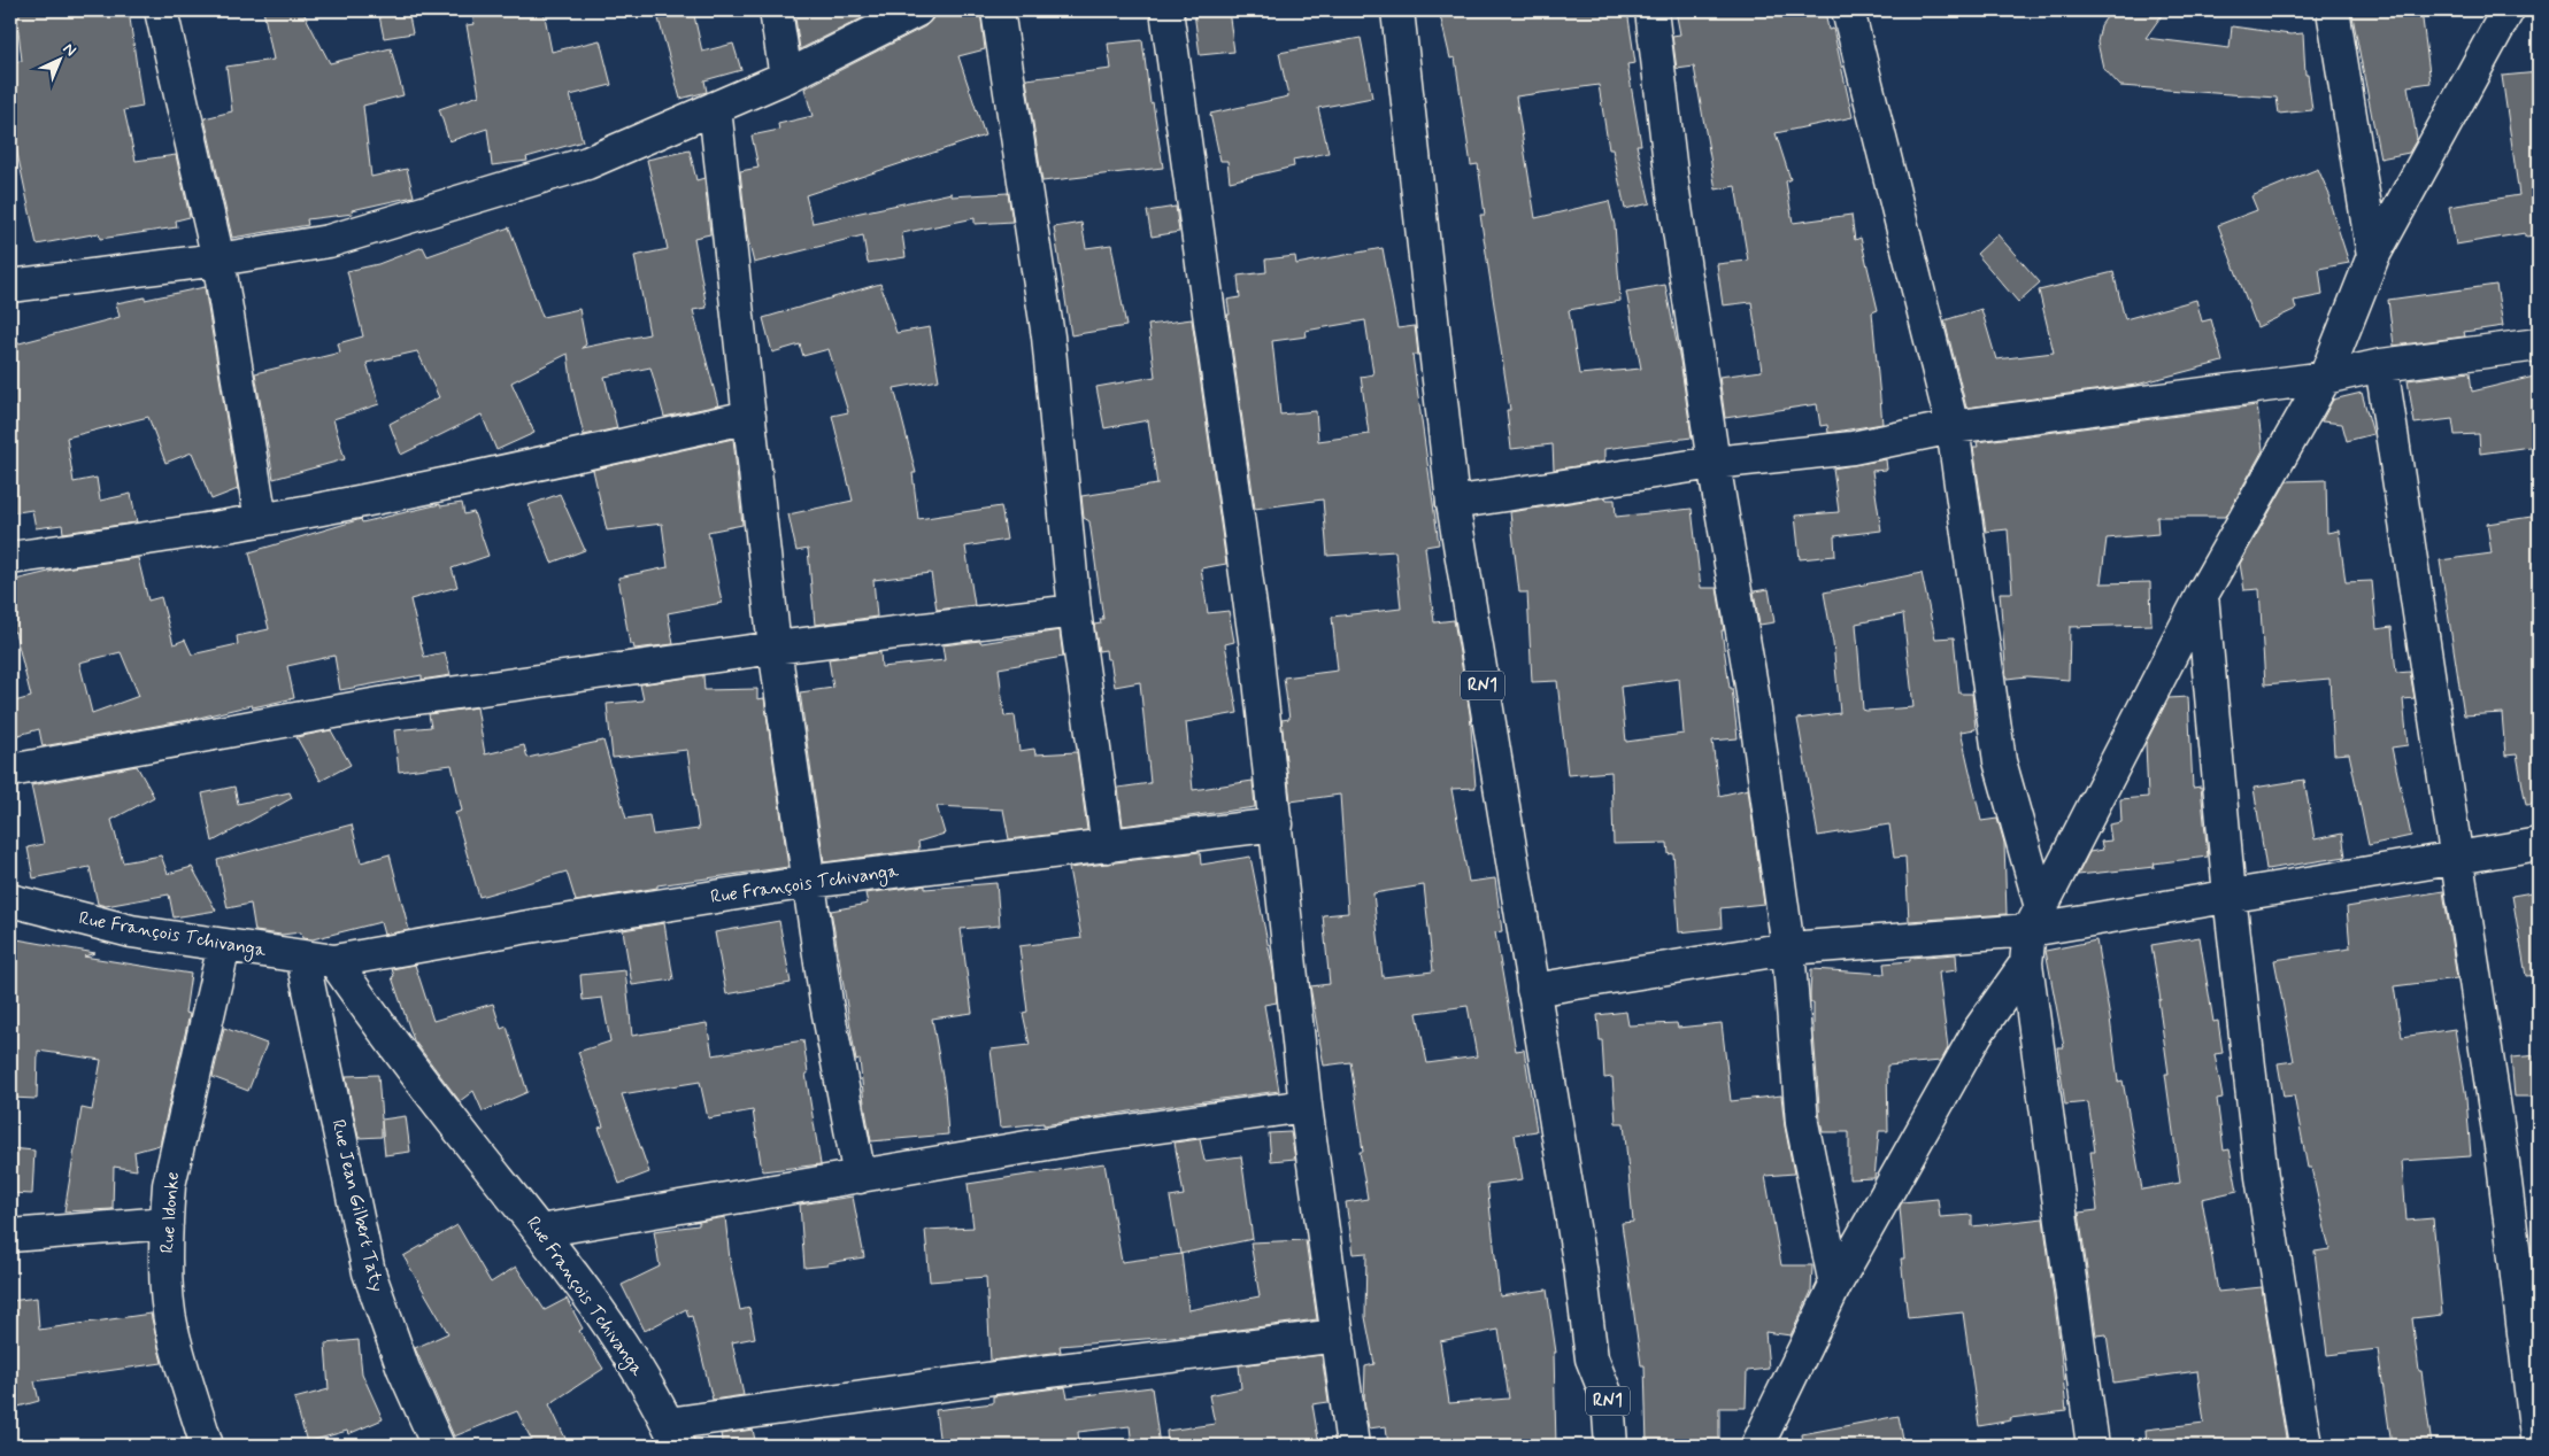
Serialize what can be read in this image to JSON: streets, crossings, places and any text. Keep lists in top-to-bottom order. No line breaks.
{"streets":{"main road":["RN1","Rue François Tchivanga","Rue Jean Gilbert Taty","Rue Idonke"]},"crossings":[["Rue François Tchivanga","Rue Jean Gilbert Taty"],["Rue François Tchivanga","Rue Idonke"]],"north":"top right"}
